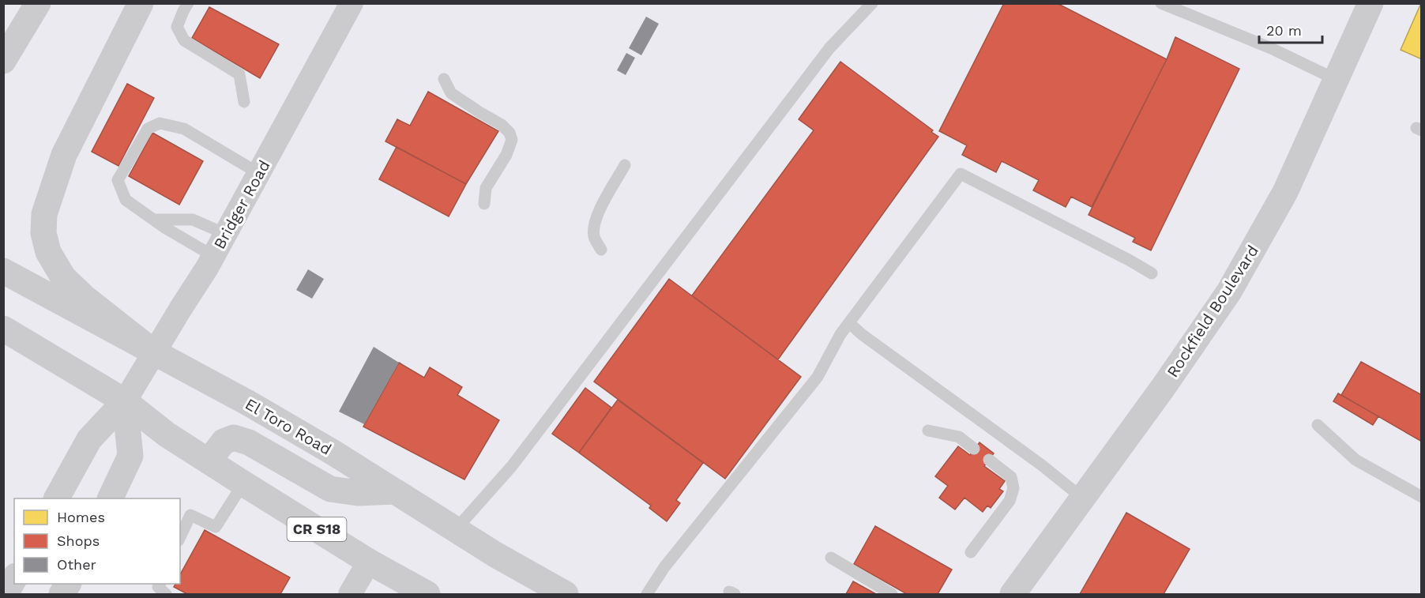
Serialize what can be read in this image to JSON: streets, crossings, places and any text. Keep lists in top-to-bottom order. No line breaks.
{"streets":{"main road":["Rockfield Boulevard","El Toro Road","CR S18"],"street":["Bridger Road"]},"crossings":[["Bridger Road","El Toro Road"],["Bridger Road","CR S18"]],"legend":["Homes","Shops","Other"],"scale_bar":"20 m"}
